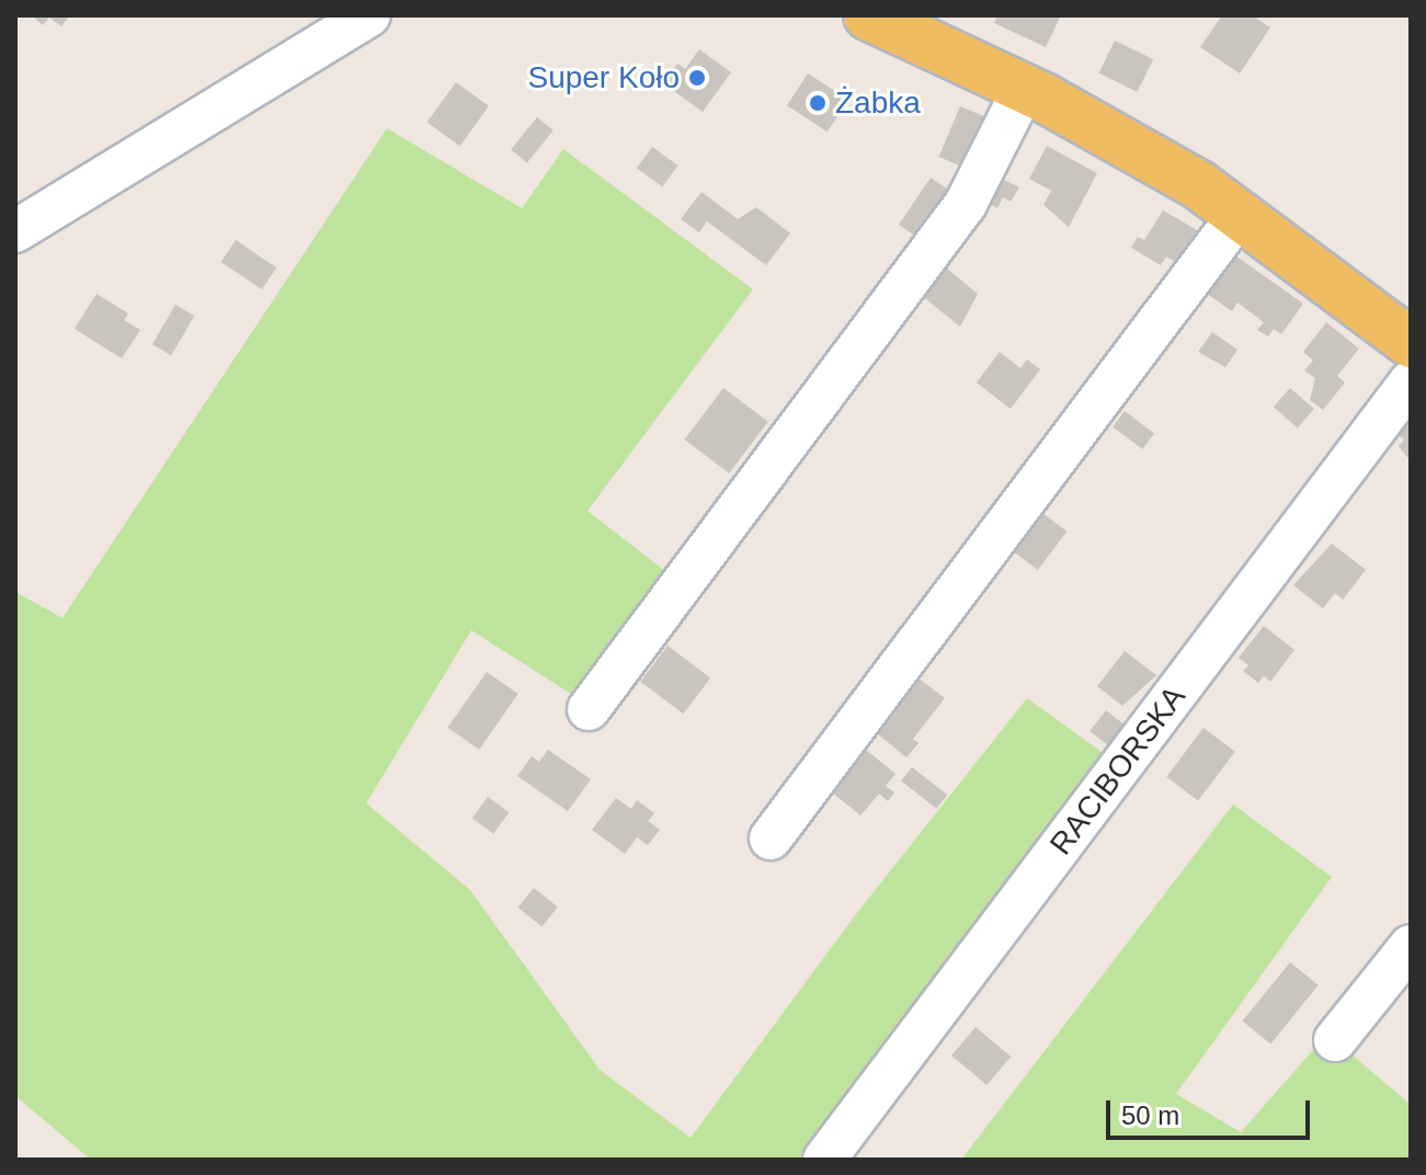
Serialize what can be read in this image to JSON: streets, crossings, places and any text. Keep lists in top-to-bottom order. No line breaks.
{"streets":{"street":["RACIBORSKA"]},"places":["Super Koło","Żabka"],"scale_bar":"50 m"}
